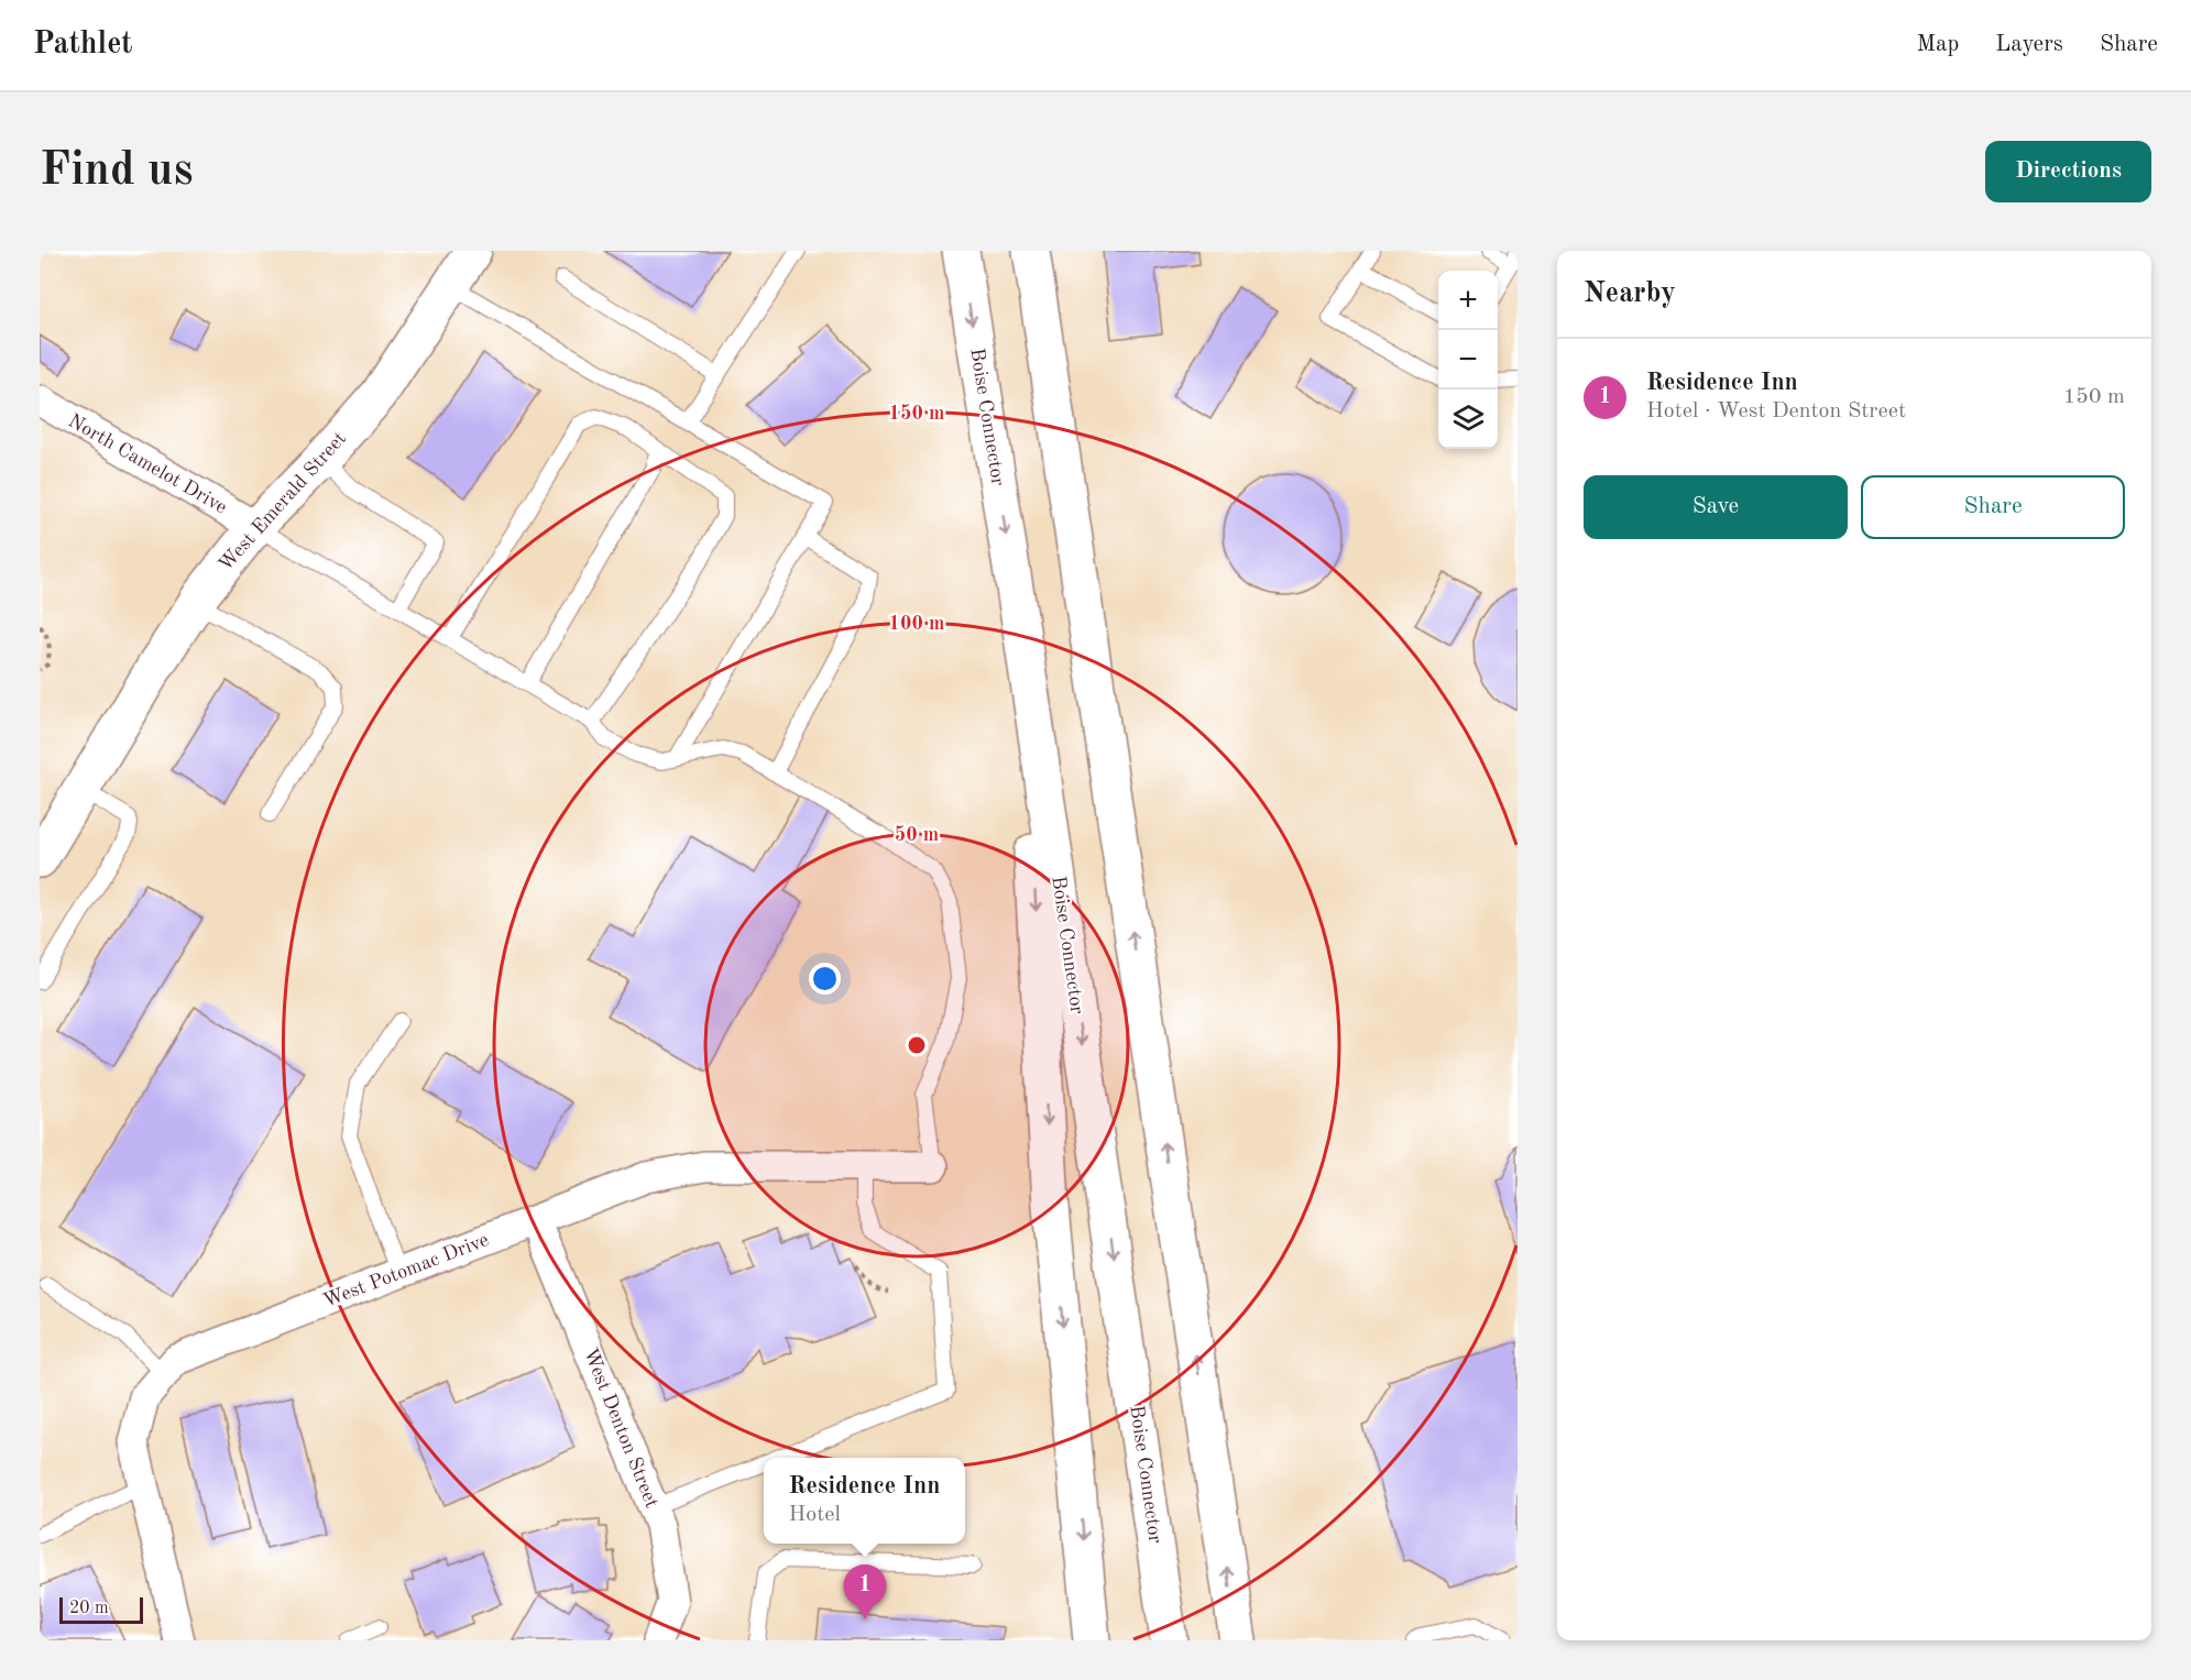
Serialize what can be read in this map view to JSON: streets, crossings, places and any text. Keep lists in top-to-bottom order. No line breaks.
{"streets":{"main road":["Boise Connector","West Emerald Street"],"street":["North Camelot Drive","West Potomac Drive","West Denton Street"]},"crossings":[["North Camelot Drive","West Emerald Street"],["West Potomac Drive","West Denton Street"]],"scale_bar":"20 m","page":{"header":"Pathlet","nav":["Map","Layers","Share"],"buttons":["Directions",["Save","Share"]],"title":"Find us","heading":"Nearby","map_buttons":["+","−"],"list":[{"mark":"1","name":"Residence Inn","note":"Hotel · West Denton Street","value":"150 m"}],"popup":["Residence Inn","Hotel"],"pins":"1","scale":"20 m"},"rings":["150 m","100 m","50 m"]}
